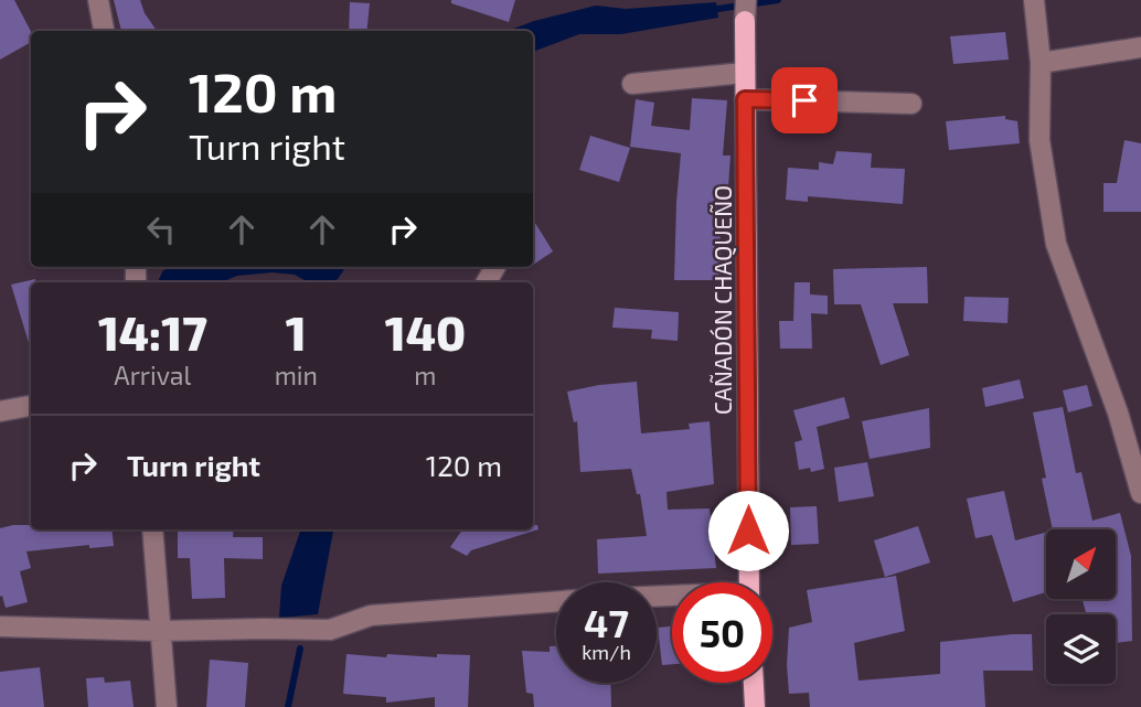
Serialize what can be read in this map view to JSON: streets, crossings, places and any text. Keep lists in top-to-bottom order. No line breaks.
{"streets":{"main road":["CAÑADÓN CHAQUEÑO"]},"north":"top right","page":{"turn":["120 m","Turn right"],"eta":["14:17","Arrival","1","min","140","m"],"list":[{"name":"Turn right","value":"120 m"}],"speed":"47 km/h","limit":"50"}}
